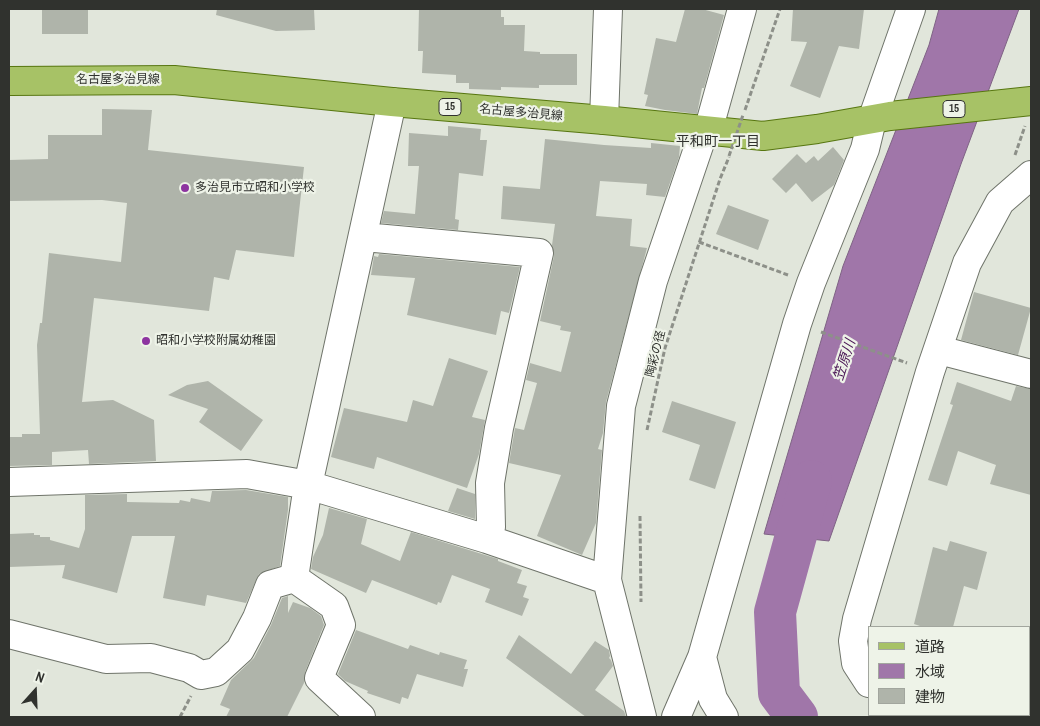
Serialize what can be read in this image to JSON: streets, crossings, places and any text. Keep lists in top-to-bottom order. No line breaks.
{"streets":{"main road":["名古屋多治見線","15"],"path":["陶彩の径"]},"districts":["平和町一丁目"],"water":["笠原川"],"places":["多治見市立昭和小学校","昭和小学校附属幼稚園"],"legend":["道路","水域","建物"],"north":"top"}
